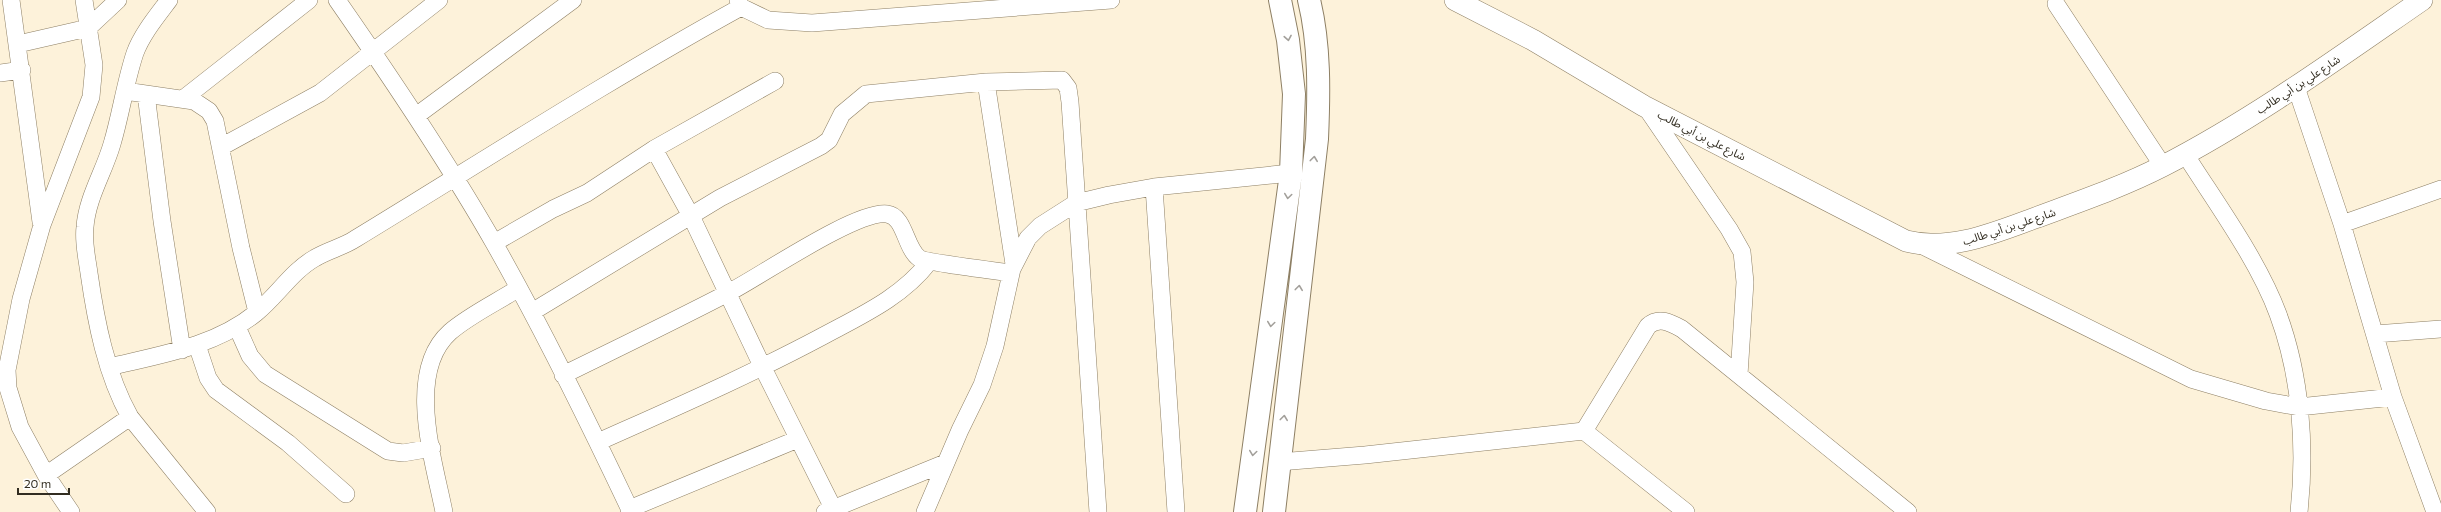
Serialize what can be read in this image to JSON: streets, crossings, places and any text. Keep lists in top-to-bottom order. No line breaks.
{"streets":{"street":["شارع علي بن أبي طالب"]},"scale_bar":"20 m"}
